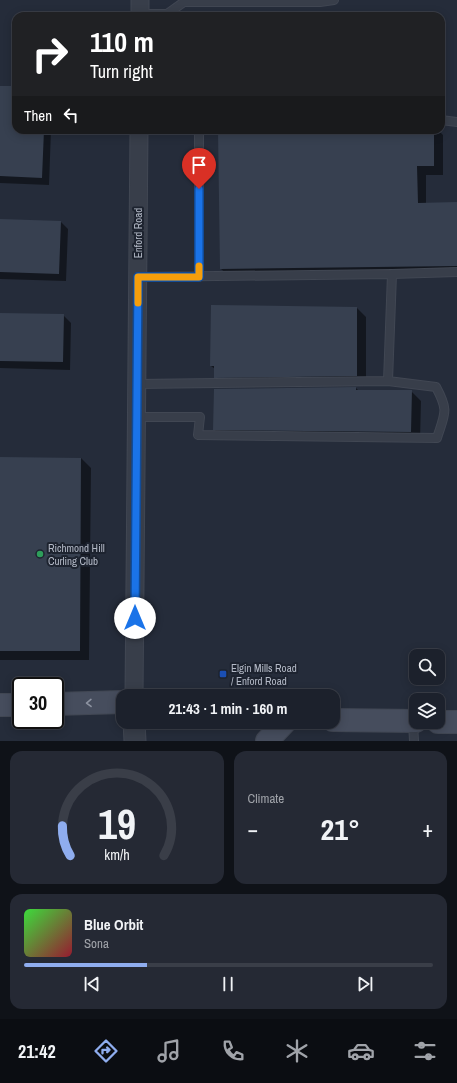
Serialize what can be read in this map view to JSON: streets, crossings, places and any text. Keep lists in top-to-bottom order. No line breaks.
{"streets":{"street":["Enford Road"]},"places":{"other":["Richmond Hill Curling Club"],"transit":["Elgin Mills Road / Enford Road"]},"page":{"turn":["110 m","Turn right"],"then":"Then","limit":"30","trip":"21:43 · 1 min · 160 m","tile":"Climate","heat":["−","21°","+"],"song":["Blue Orbit","Sona"],"tabs":"21:42","gauge":["19","km/h"]}}
